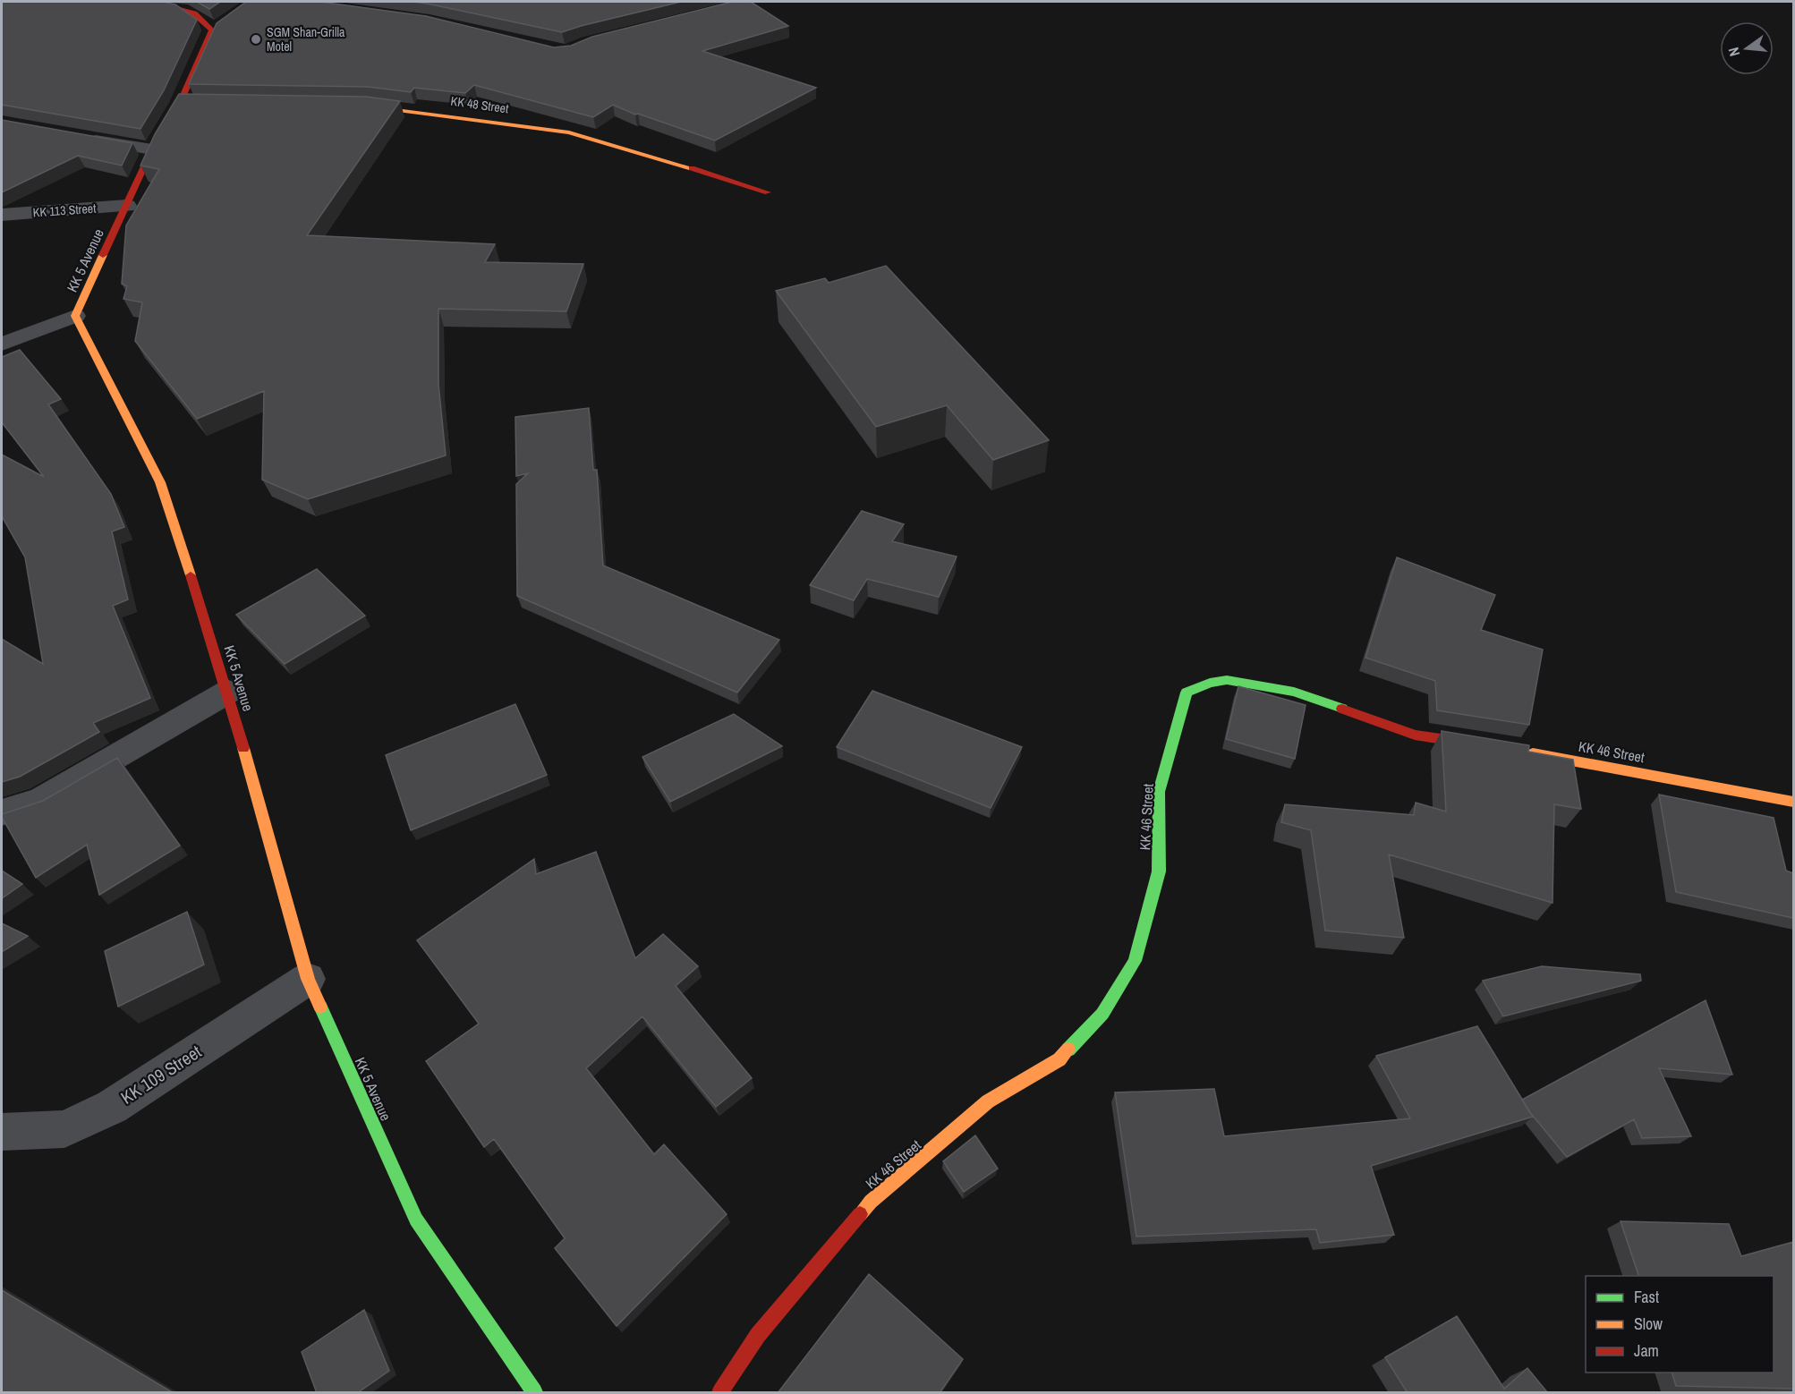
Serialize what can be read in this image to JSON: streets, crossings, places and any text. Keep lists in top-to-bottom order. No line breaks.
{"streets":{"street":["KK 48 Street","KK 113 Street","KK 5 Avenue","KK 46 Street","KK 109 Street"]},"crossings":[["KK 113 Street","KK 5 Avenue"],["KK 5 Avenue","KK 109 Street"]],"places":["SGM Shan-Grilla Motel"],"legend":["Fast","Slow","Jam"],"north":"left"}
